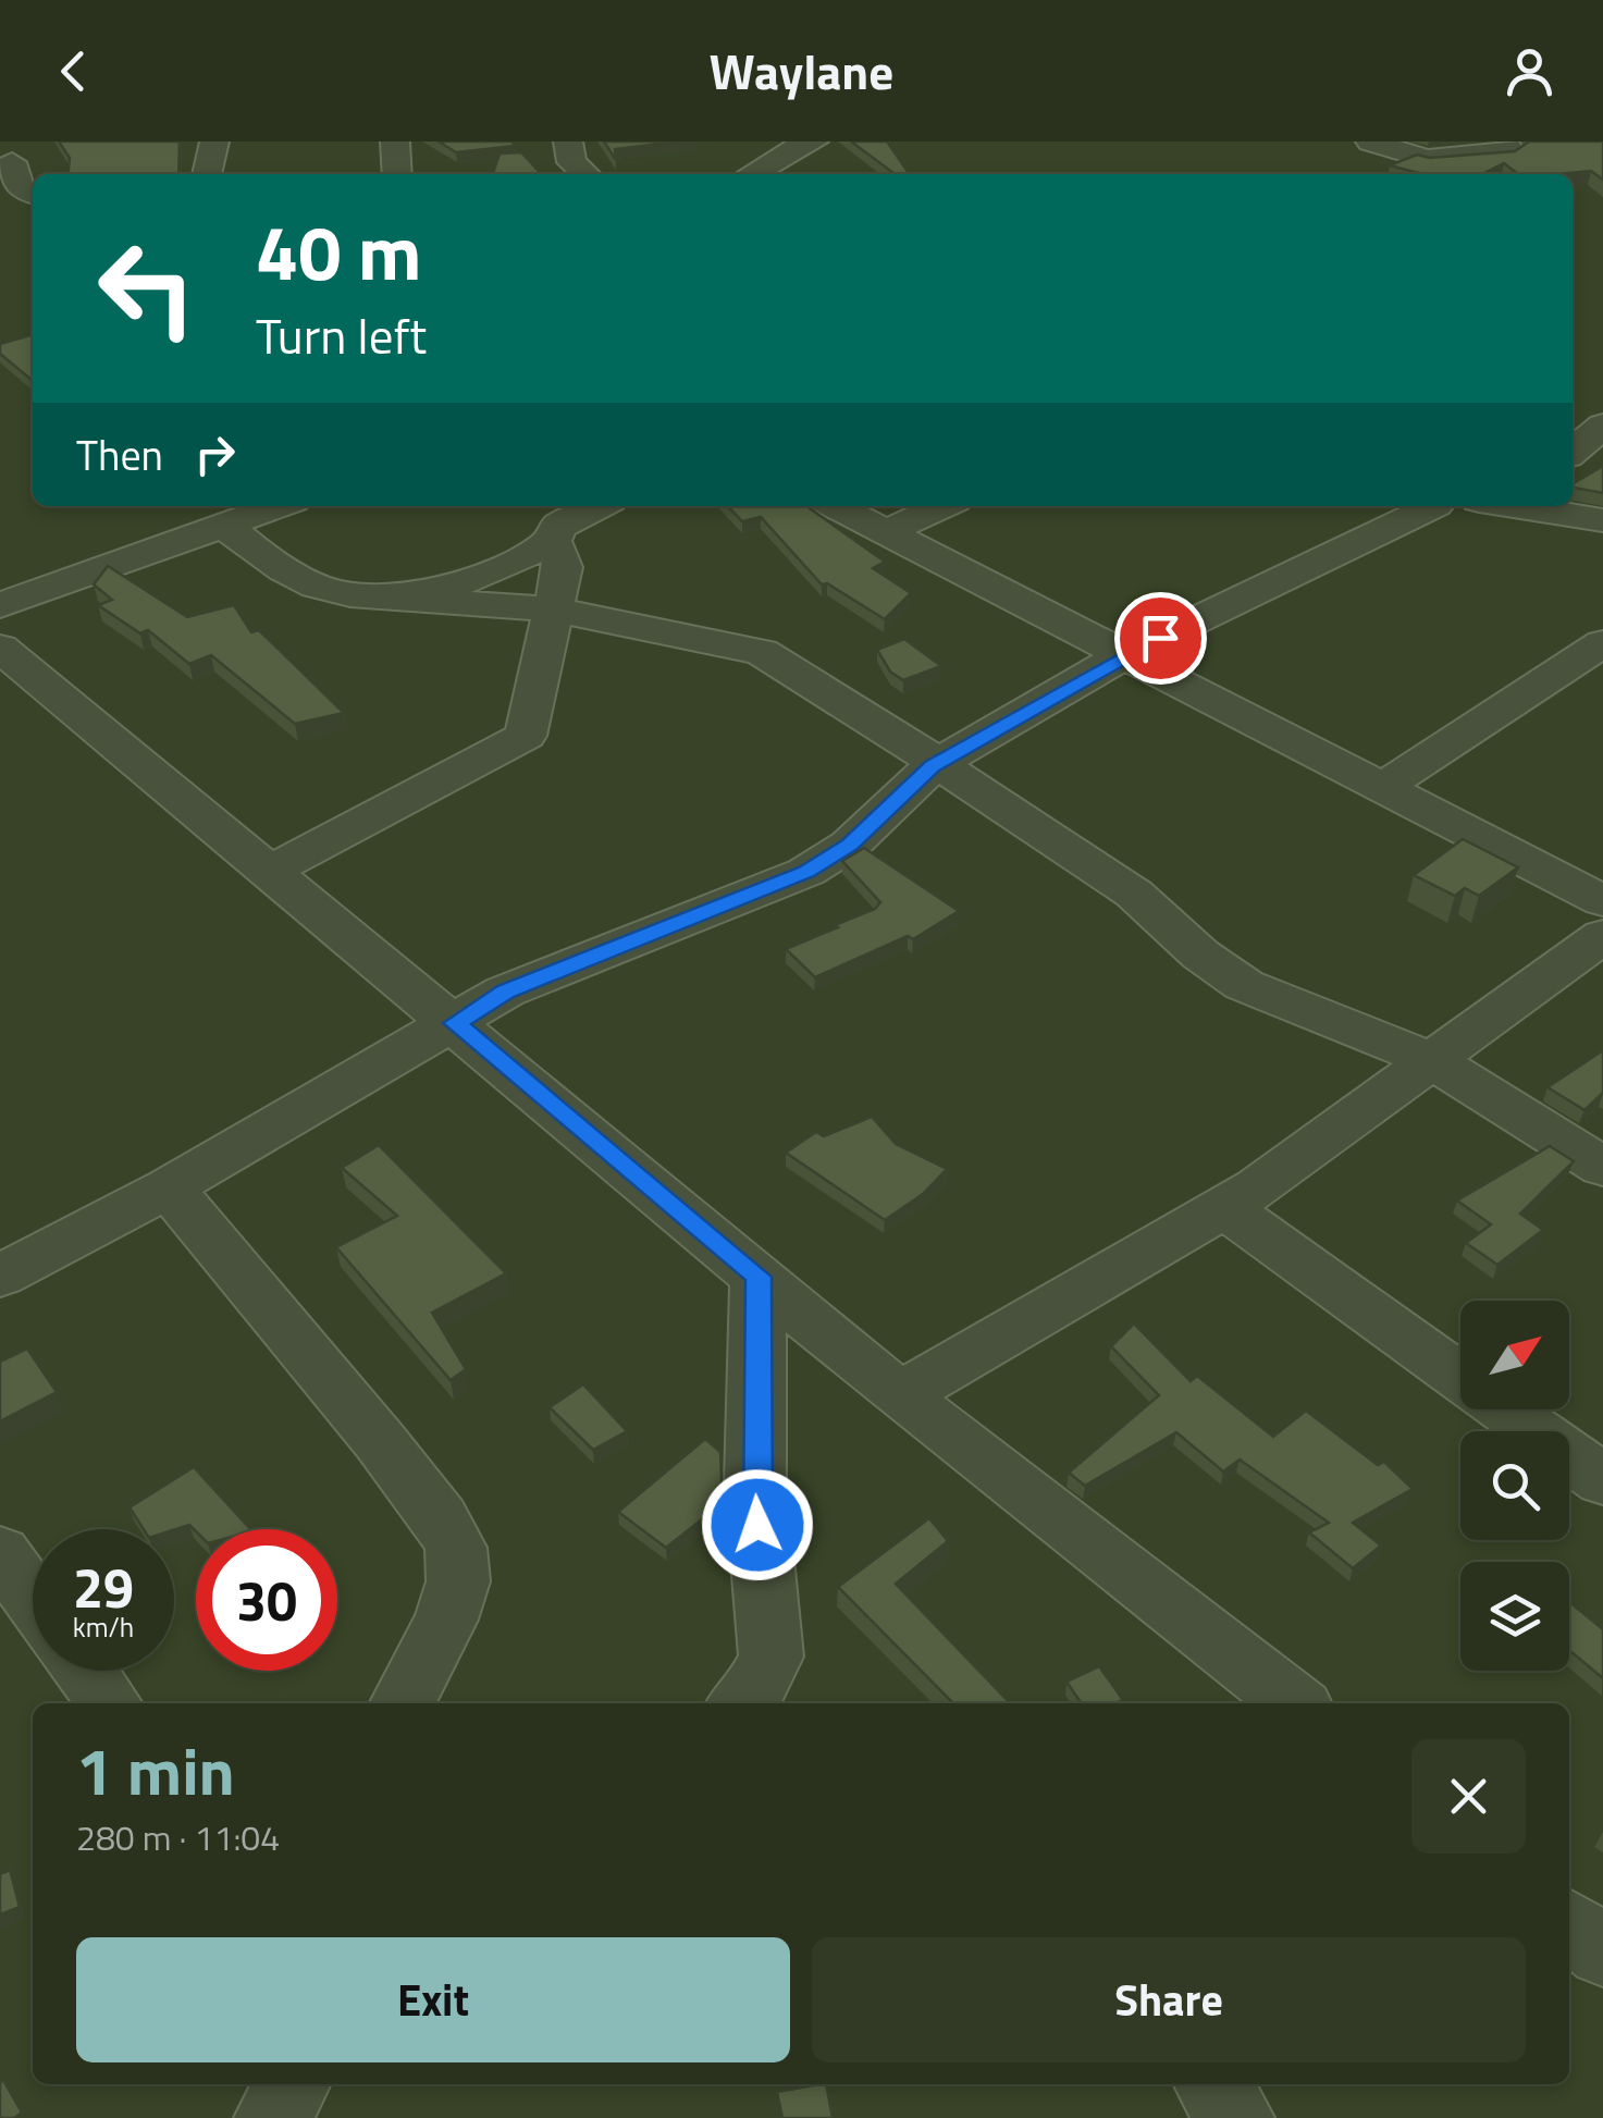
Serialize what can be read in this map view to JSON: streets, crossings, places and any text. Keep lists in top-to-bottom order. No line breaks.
{"north":"top right","page":{"header":"Waylane","turn":["40 m","Turn left"],"then":"Then","speed":"29 km/h","limit":"30","heading":["1 min","280 m · 11:04"],"buttons":["Exit","Share"]}}
